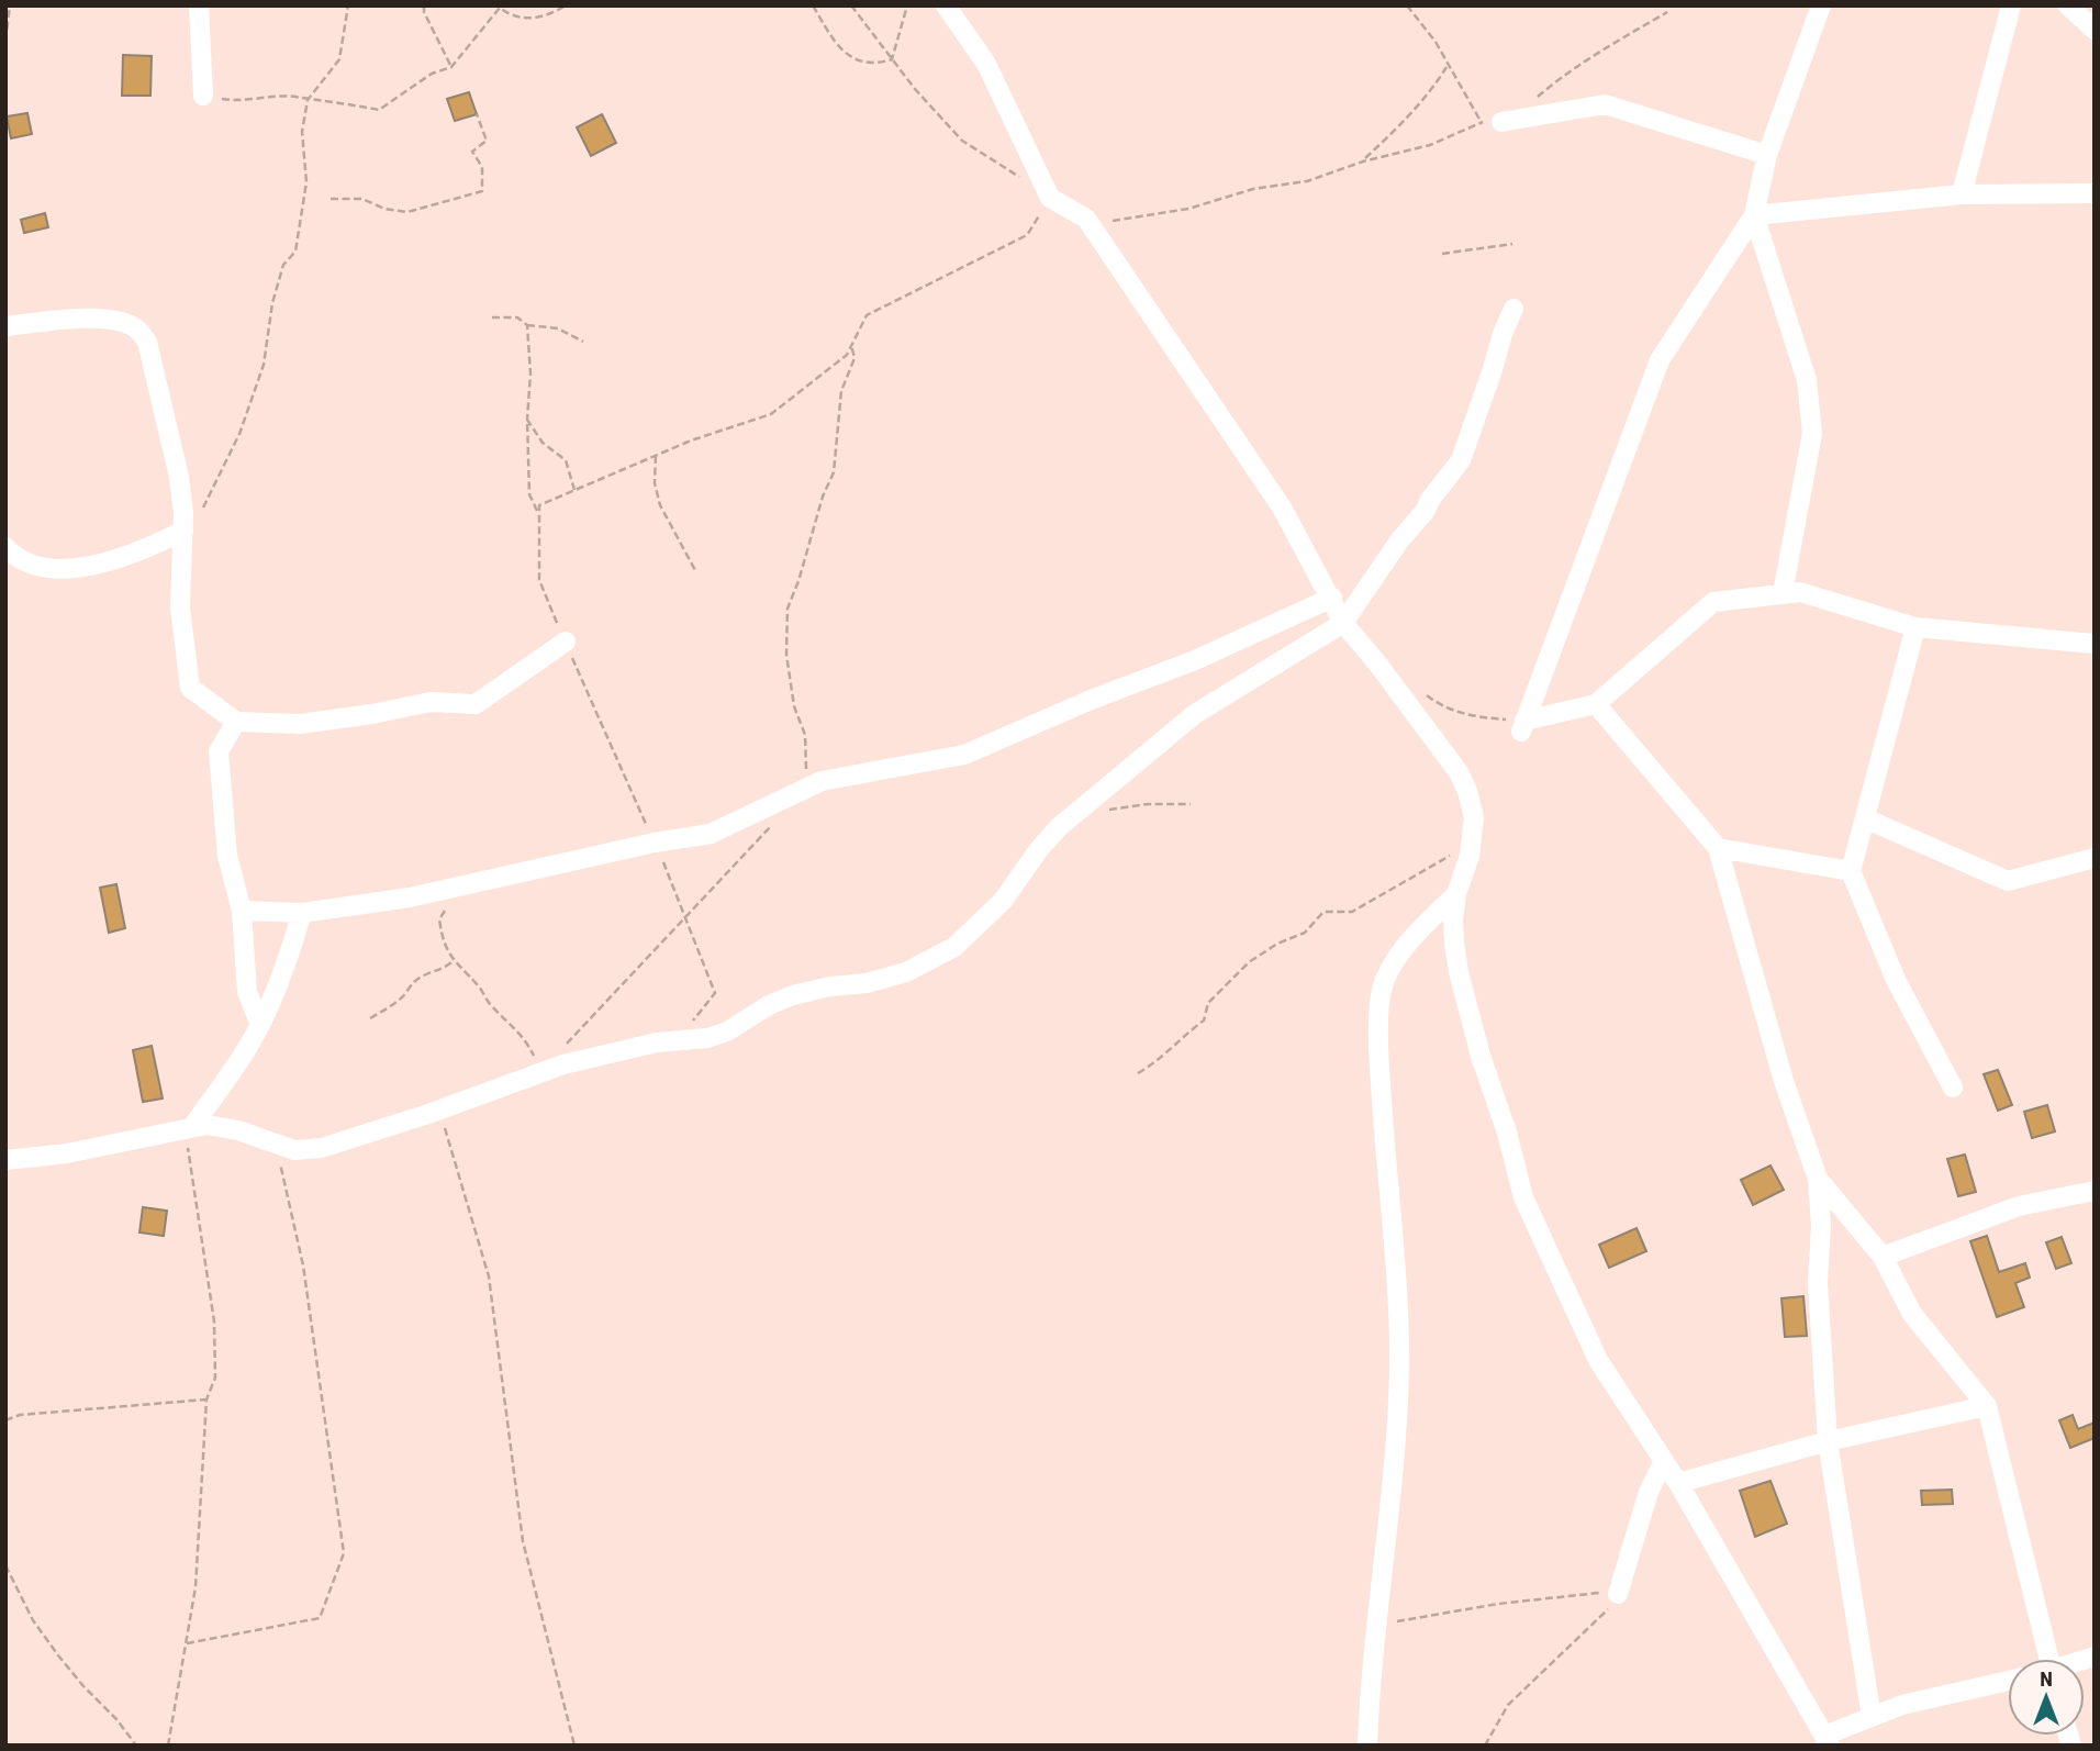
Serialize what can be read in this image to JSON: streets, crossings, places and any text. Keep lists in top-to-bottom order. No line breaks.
{"north":"top"}
